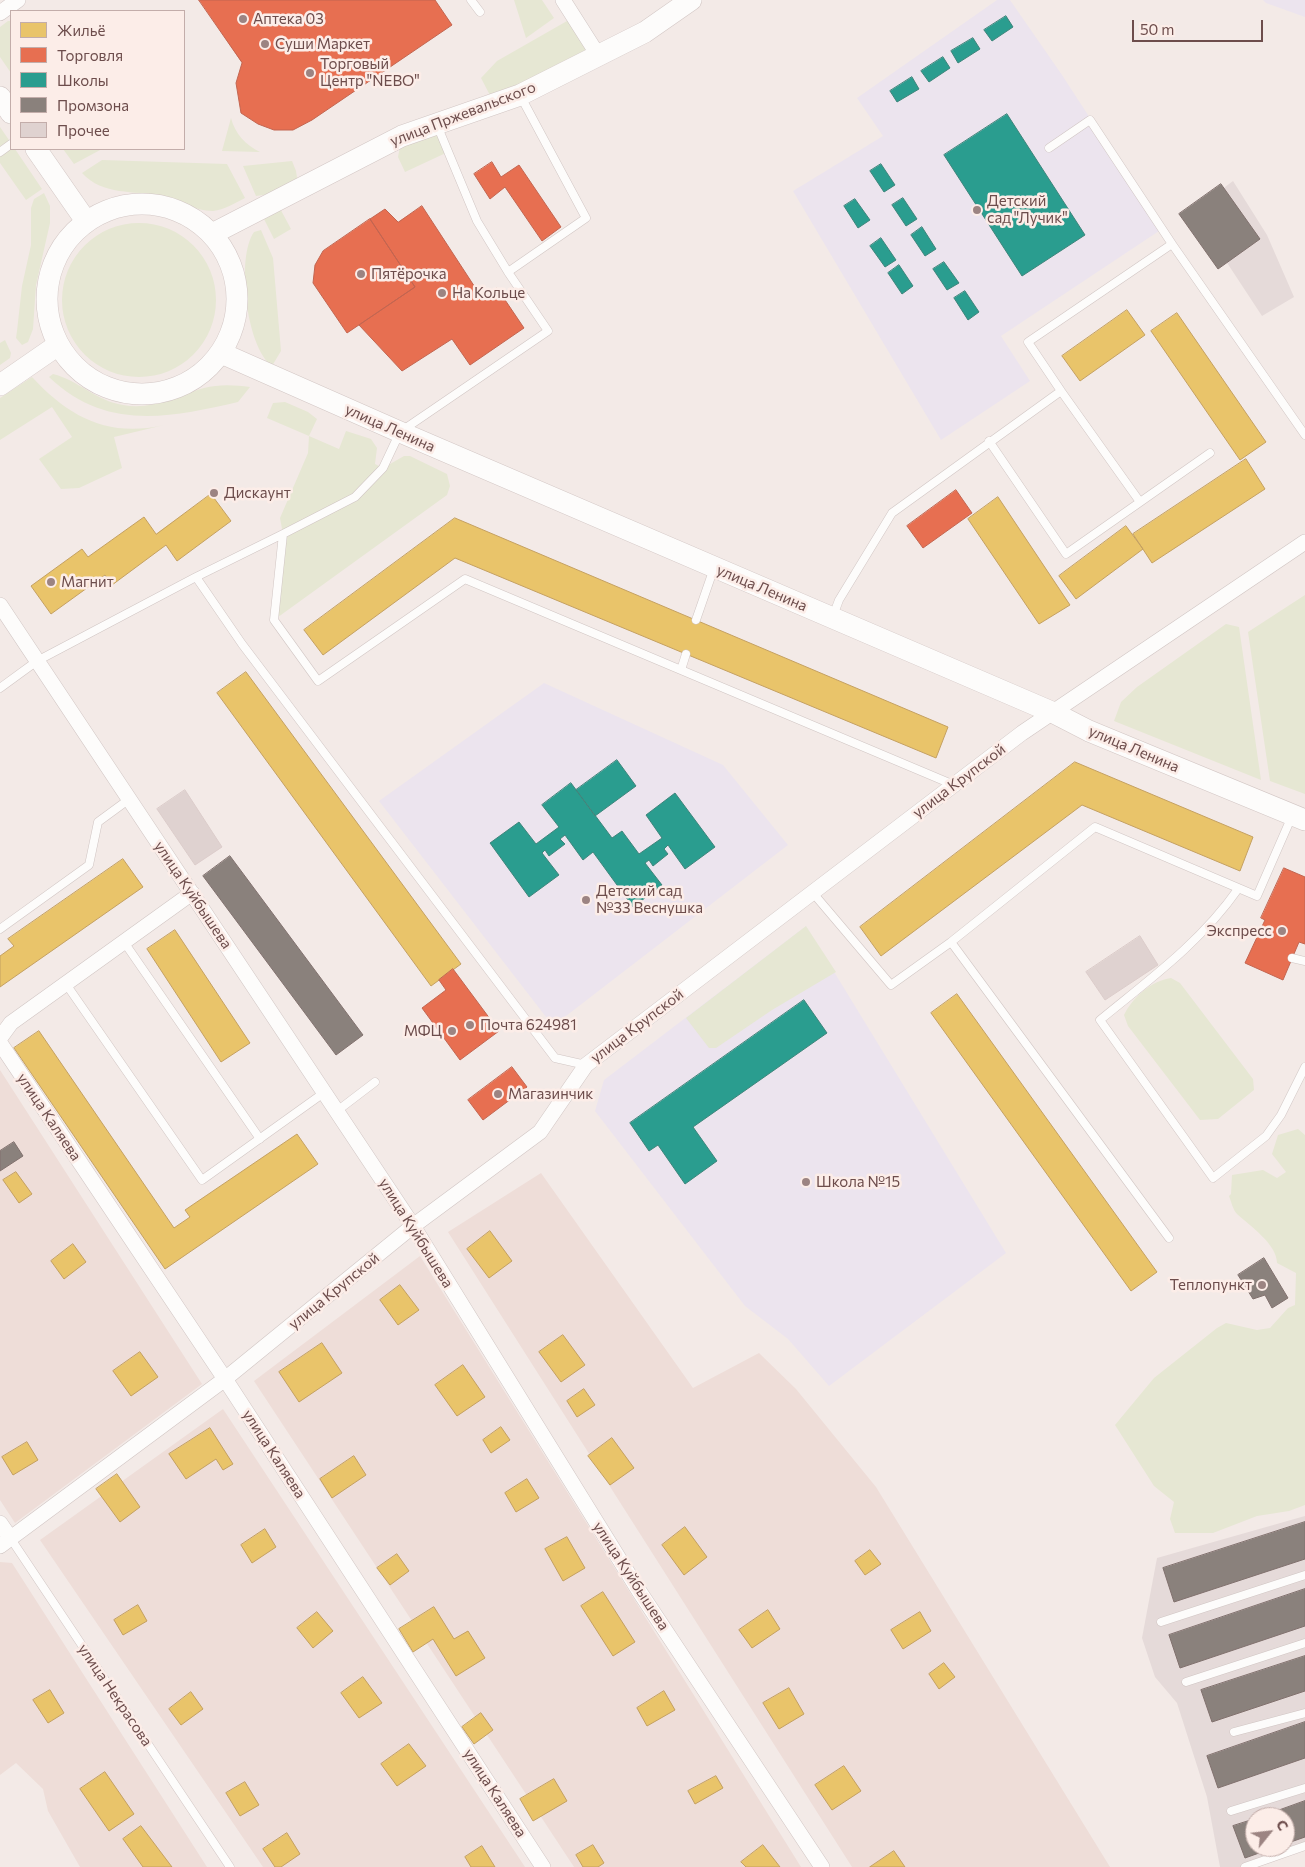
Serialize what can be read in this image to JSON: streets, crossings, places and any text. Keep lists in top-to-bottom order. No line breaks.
{"streets":{"street":["улица Пржевальского","улица Ленина","улица Крупской","улица Куйбышева","улица Каляева","улица Некрасова"]},"crossings":[["улица Ленина","улица Крупской"],["улица Крупской","улица Куйбышева"],["улица Крупской","улица Каляева"],["улица Крупской","улица Некрасова"]],"places":["Аптека 03","Суши Маркет","Торговый Центр \"NEBO\"","Детский сад \"Лучик\"","Пятёрочка","На Кольце","Дискаунт","Магнит","Детский сад №33 Веснушка","Экспресс","Почта 624981","МФЦ","Магазинчик","Школа №15","Теплопункт"],"legend":["Жильё","Торговля","Школы","Промзона","Прочее"],"scale_bar":"50 m","north":"top right"}
